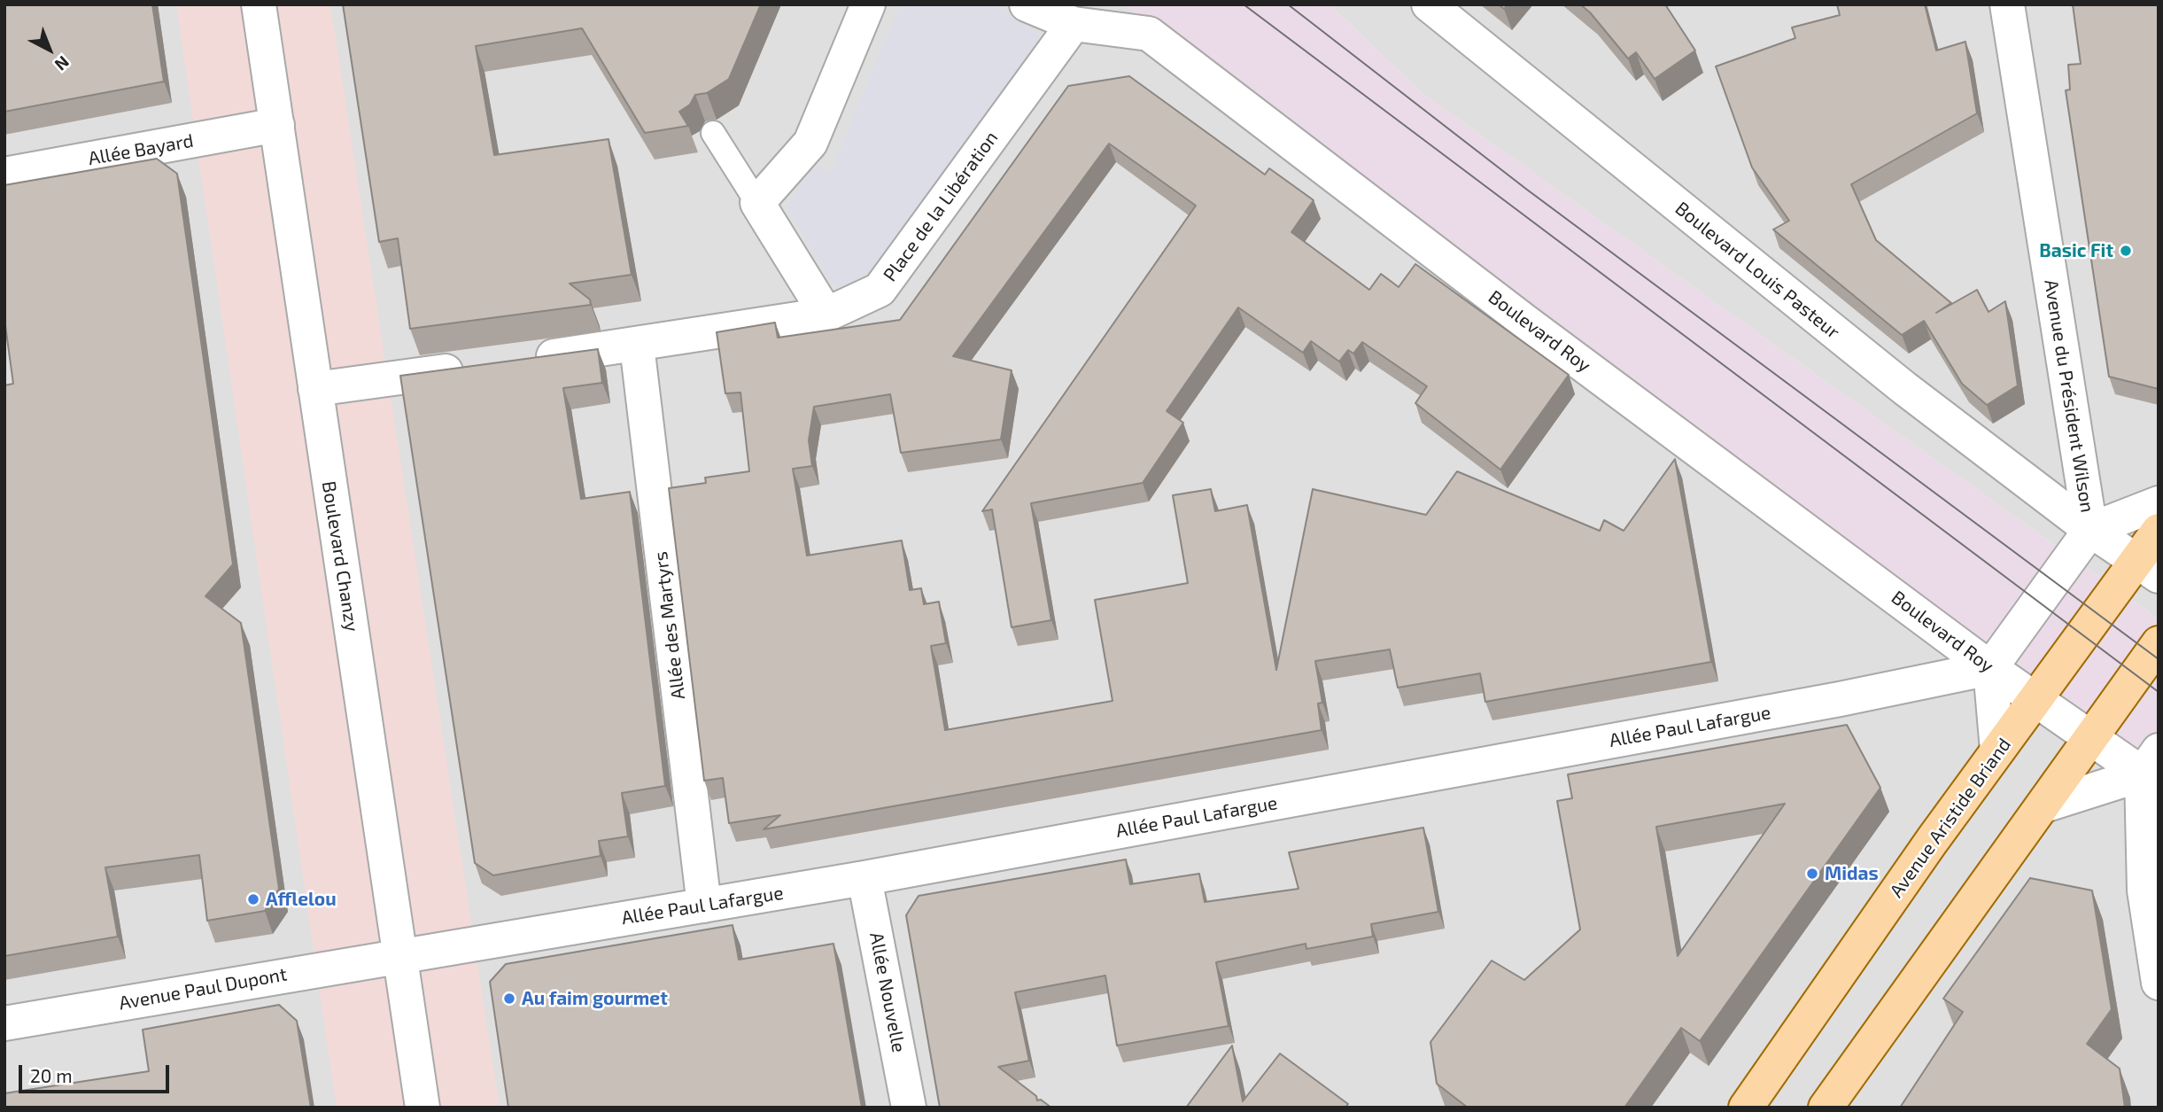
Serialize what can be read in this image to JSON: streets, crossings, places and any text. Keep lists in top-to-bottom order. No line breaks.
{"streets":{"main road":["Avenue Aristide Briand"],"street":["Allée Bayard","Place de la Libération","Boulevard Louis Pasteur","Boulevard Roy","Avenue du Président Wilson","Boulevard Chanzy","Allée des Martyrs","Allée Paul Lafargue","Avenue Paul Dupont","Allée Nouvelle"]},"crossings":[["Allée Bayard","Boulevard Chanzy"],["Place de la Libération","Boulevard Roy"],["Place de la Libération","Allée des Martyrs"],["Boulevard Louis Pasteur","Avenue du Président Wilson"],["Boulevard Louis Pasteur","Avenue Aristide Briand"],["Boulevard Roy","Allée Paul Lafargue"],["Boulevard Roy","Avenue Aristide Briand"],["Boulevard Chanzy","Allée Paul Lafargue"],["Boulevard Chanzy","Avenue Paul Dupont"],["Allée des Martyrs","Allée Paul Lafargue"],["Allée Paul Lafargue","Avenue Paul Dupont"],["Allée Paul Lafargue","Allée Nouvelle"]],"places":["Basic Fit","Midas","Afflelou","Au faim gourmet"],"scale_bar":"20 m","north":"bottom right"}
